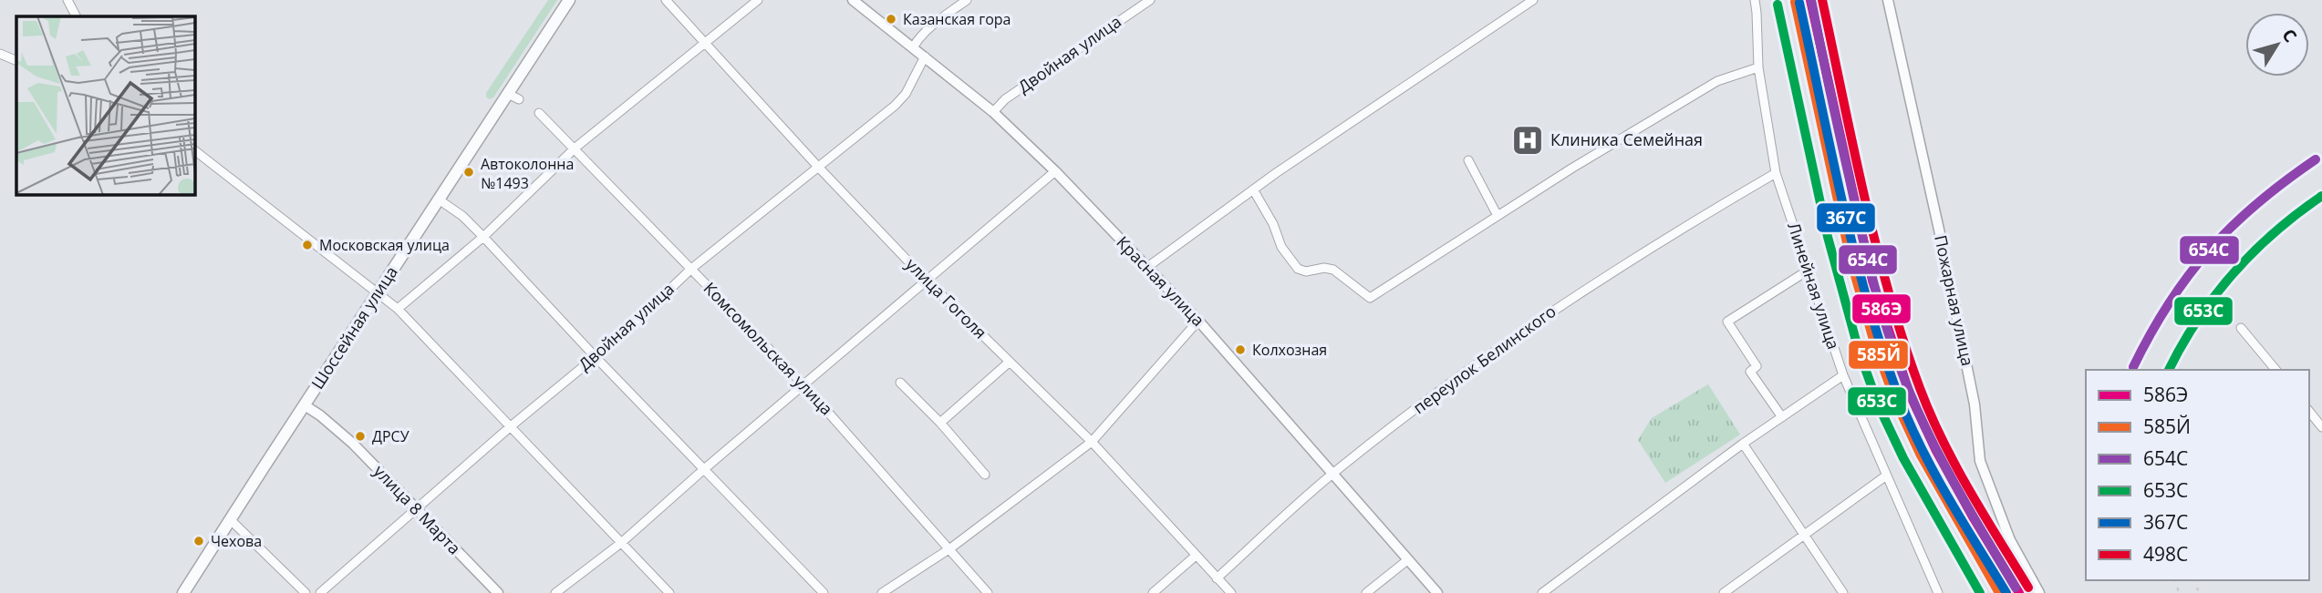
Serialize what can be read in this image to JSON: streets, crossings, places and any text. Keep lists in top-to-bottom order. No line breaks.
{"streets":{"highway":["Шоссейная улица"],"main road":["Красная улица","Пожарная улица","улица 8 Марта"],"street":["Двойная улица","Линейная улица","улица Гоголя","Комсомольская улица","переулок Белинского"]},"crossings":[["Двойная улица","Красная улица"],["Двойная улица","улица Гоголя"],["Двойная улица","Комсомольская улица"],["Двойная улица","улица 8 Марта"],["Красная улица","переулок Белинского"],["Линейная улица","переулок Белинского"],["улица Гоголя","переулок Белинского"],["Шоссейная улица","улица 8 Марта"]],"places":{"other":["Казанская гора","Автоколонна №1493","Московская улица","Колхозная","ДРСУ","Чехова"],"hospital":["Клиника Семейная"]},"lines":["transit line 586Э","transit line 654С","transit line 498С","transit line 585Й","transit line 367С","transit line 653С"],"legend":["586Э","585Й","654С","653С","367С","498С"],"north":"top right"}
